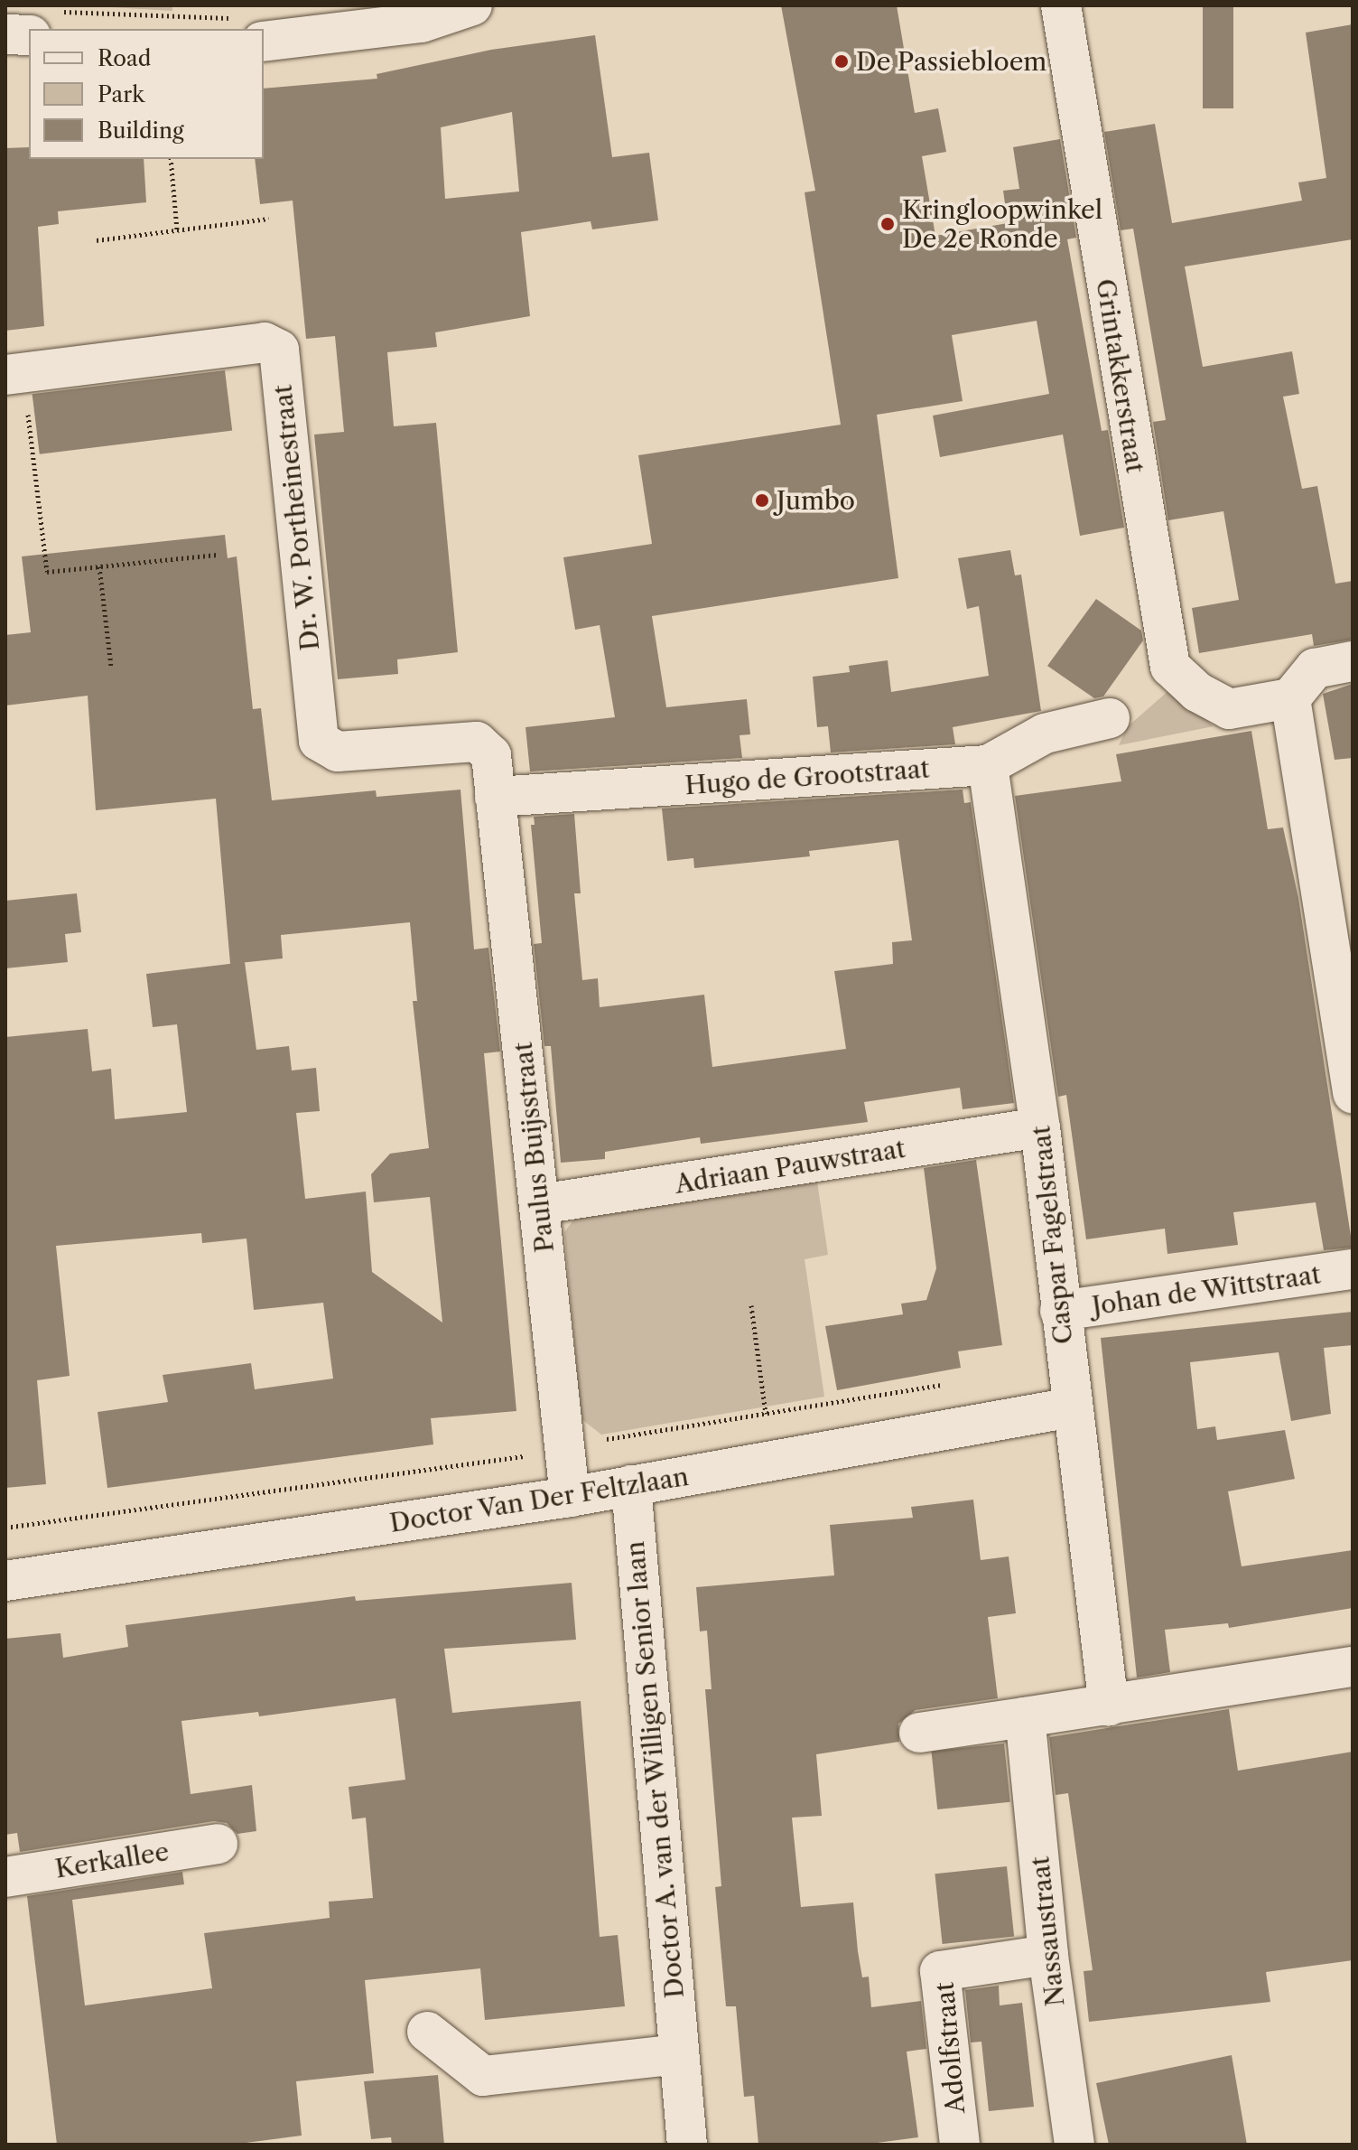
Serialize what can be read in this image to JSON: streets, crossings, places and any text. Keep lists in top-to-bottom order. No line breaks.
{"streets":{"street":["Grintakkerstraat","Dr. W. Portheinestraat","Hugo de Grootstraat","Paulus Buijsstraat","Adriaan Pauwstraat","Caspar Fagelstraat","Johan de Wittstraat","Doctor Van Der Feltzlaan","Doctor A. van der Willigen Senior laan","Kerkallee","Nassaustraat","Adolfstraat"]},"crossings":[["Dr. W. Portheinestraat","Hugo de Grootstraat"],["Dr. W. Portheinestraat","Paulus Buijsstraat"],["Hugo de Grootstraat","Paulus Buijsstraat"],["Hugo de Grootstraat","Caspar Fagelstraat"],["Paulus Buijsstraat","Adriaan Pauwstraat"],["Paulus Buijsstraat","Doctor Van Der Feltzlaan"],["Adriaan Pauwstraat","Caspar Fagelstraat"],["Caspar Fagelstraat","Johan de Wittstraat"],["Caspar Fagelstraat","Doctor Van Der Feltzlaan"],["Doctor Van Der Feltzlaan","Doctor A. van der Willigen Senior laan"],["Nassaustraat","Adolfstraat"]],"places":["De Passiebloem","Kringloopwinkel De 2e Ronde","Jumbo"],"legend":["Road","Park","Building"]}
